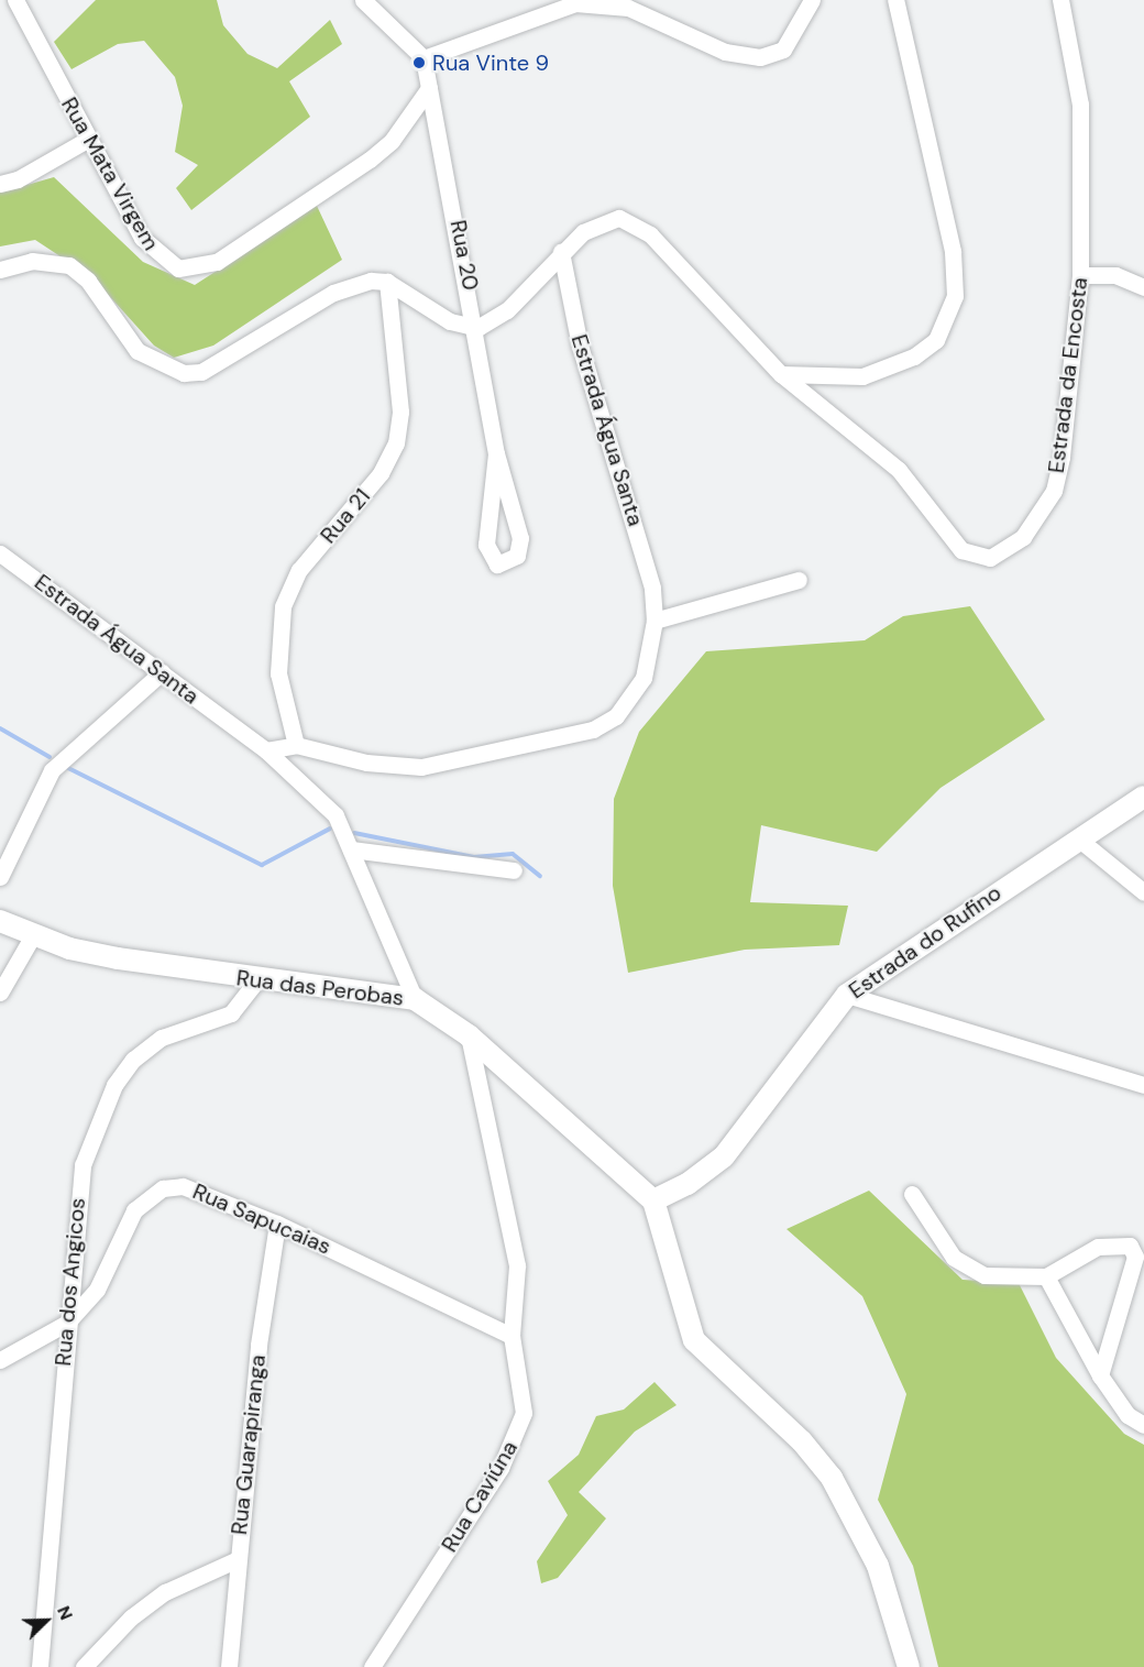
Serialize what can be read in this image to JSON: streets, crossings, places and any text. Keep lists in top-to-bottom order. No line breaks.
{"streets":{"street":["Rua Mata Virgem","Rua 20","Estrada da Encosta","Estrada Água Santa","Rua 21","Estrada do Rufino","Rua das Perobas","Rua Sapucaias","Rua dos Angicos","Rua Guarapiranga","Rua Caviúna"]},"crossings":[["Rua Mata Virgem","Rua 20"],["Estrada Água Santa","Rua 21"],["Estrada do Rufino","Rua das Perobas"],["Rua das Perobas","Rua dos Angicos"],["Rua das Perobas","Rua Caviúna"],["Rua Sapucaias","Rua dos Angicos"],["Rua Sapucaias","Rua Guarapiranga"],["Rua Sapucaias","Rua Caviúna"]],"places":["Rua Vinte 9"],"north":"top right"}
